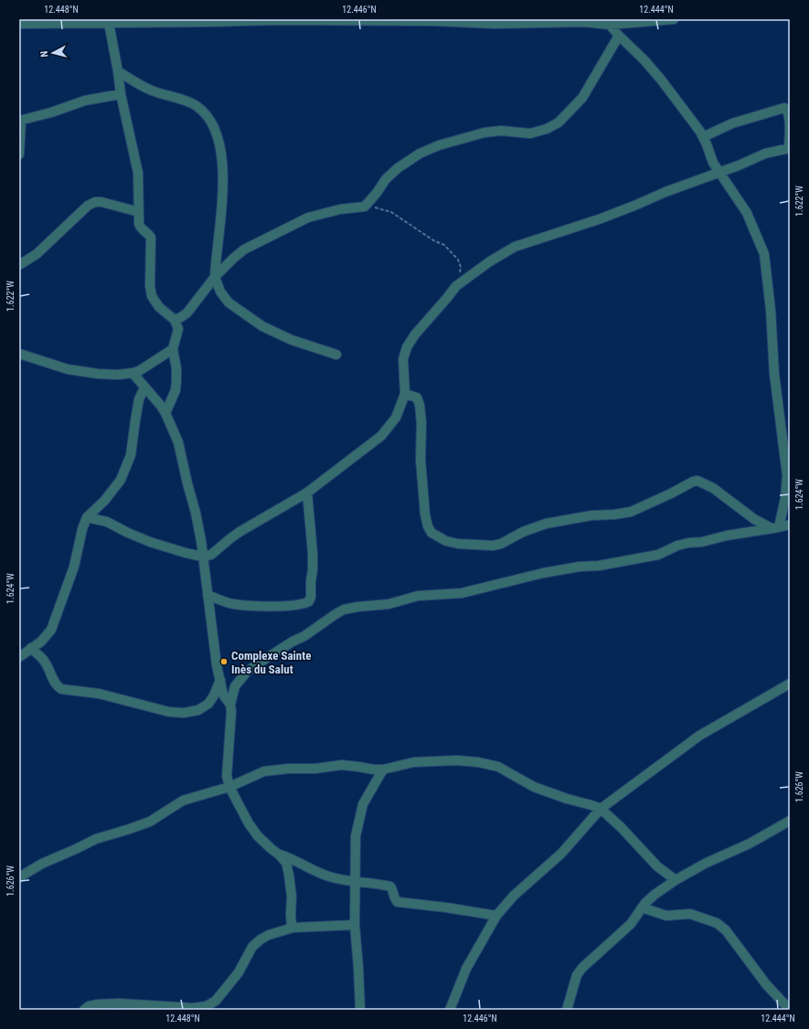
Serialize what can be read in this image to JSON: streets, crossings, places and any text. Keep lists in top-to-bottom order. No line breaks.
{"places":["Complexe Sainte Inès du Salut"],"north":"left","coordinates":["12.448°N","12.446°N","12.444°N","1.622°W","1.624°W","1.626°W"]}
